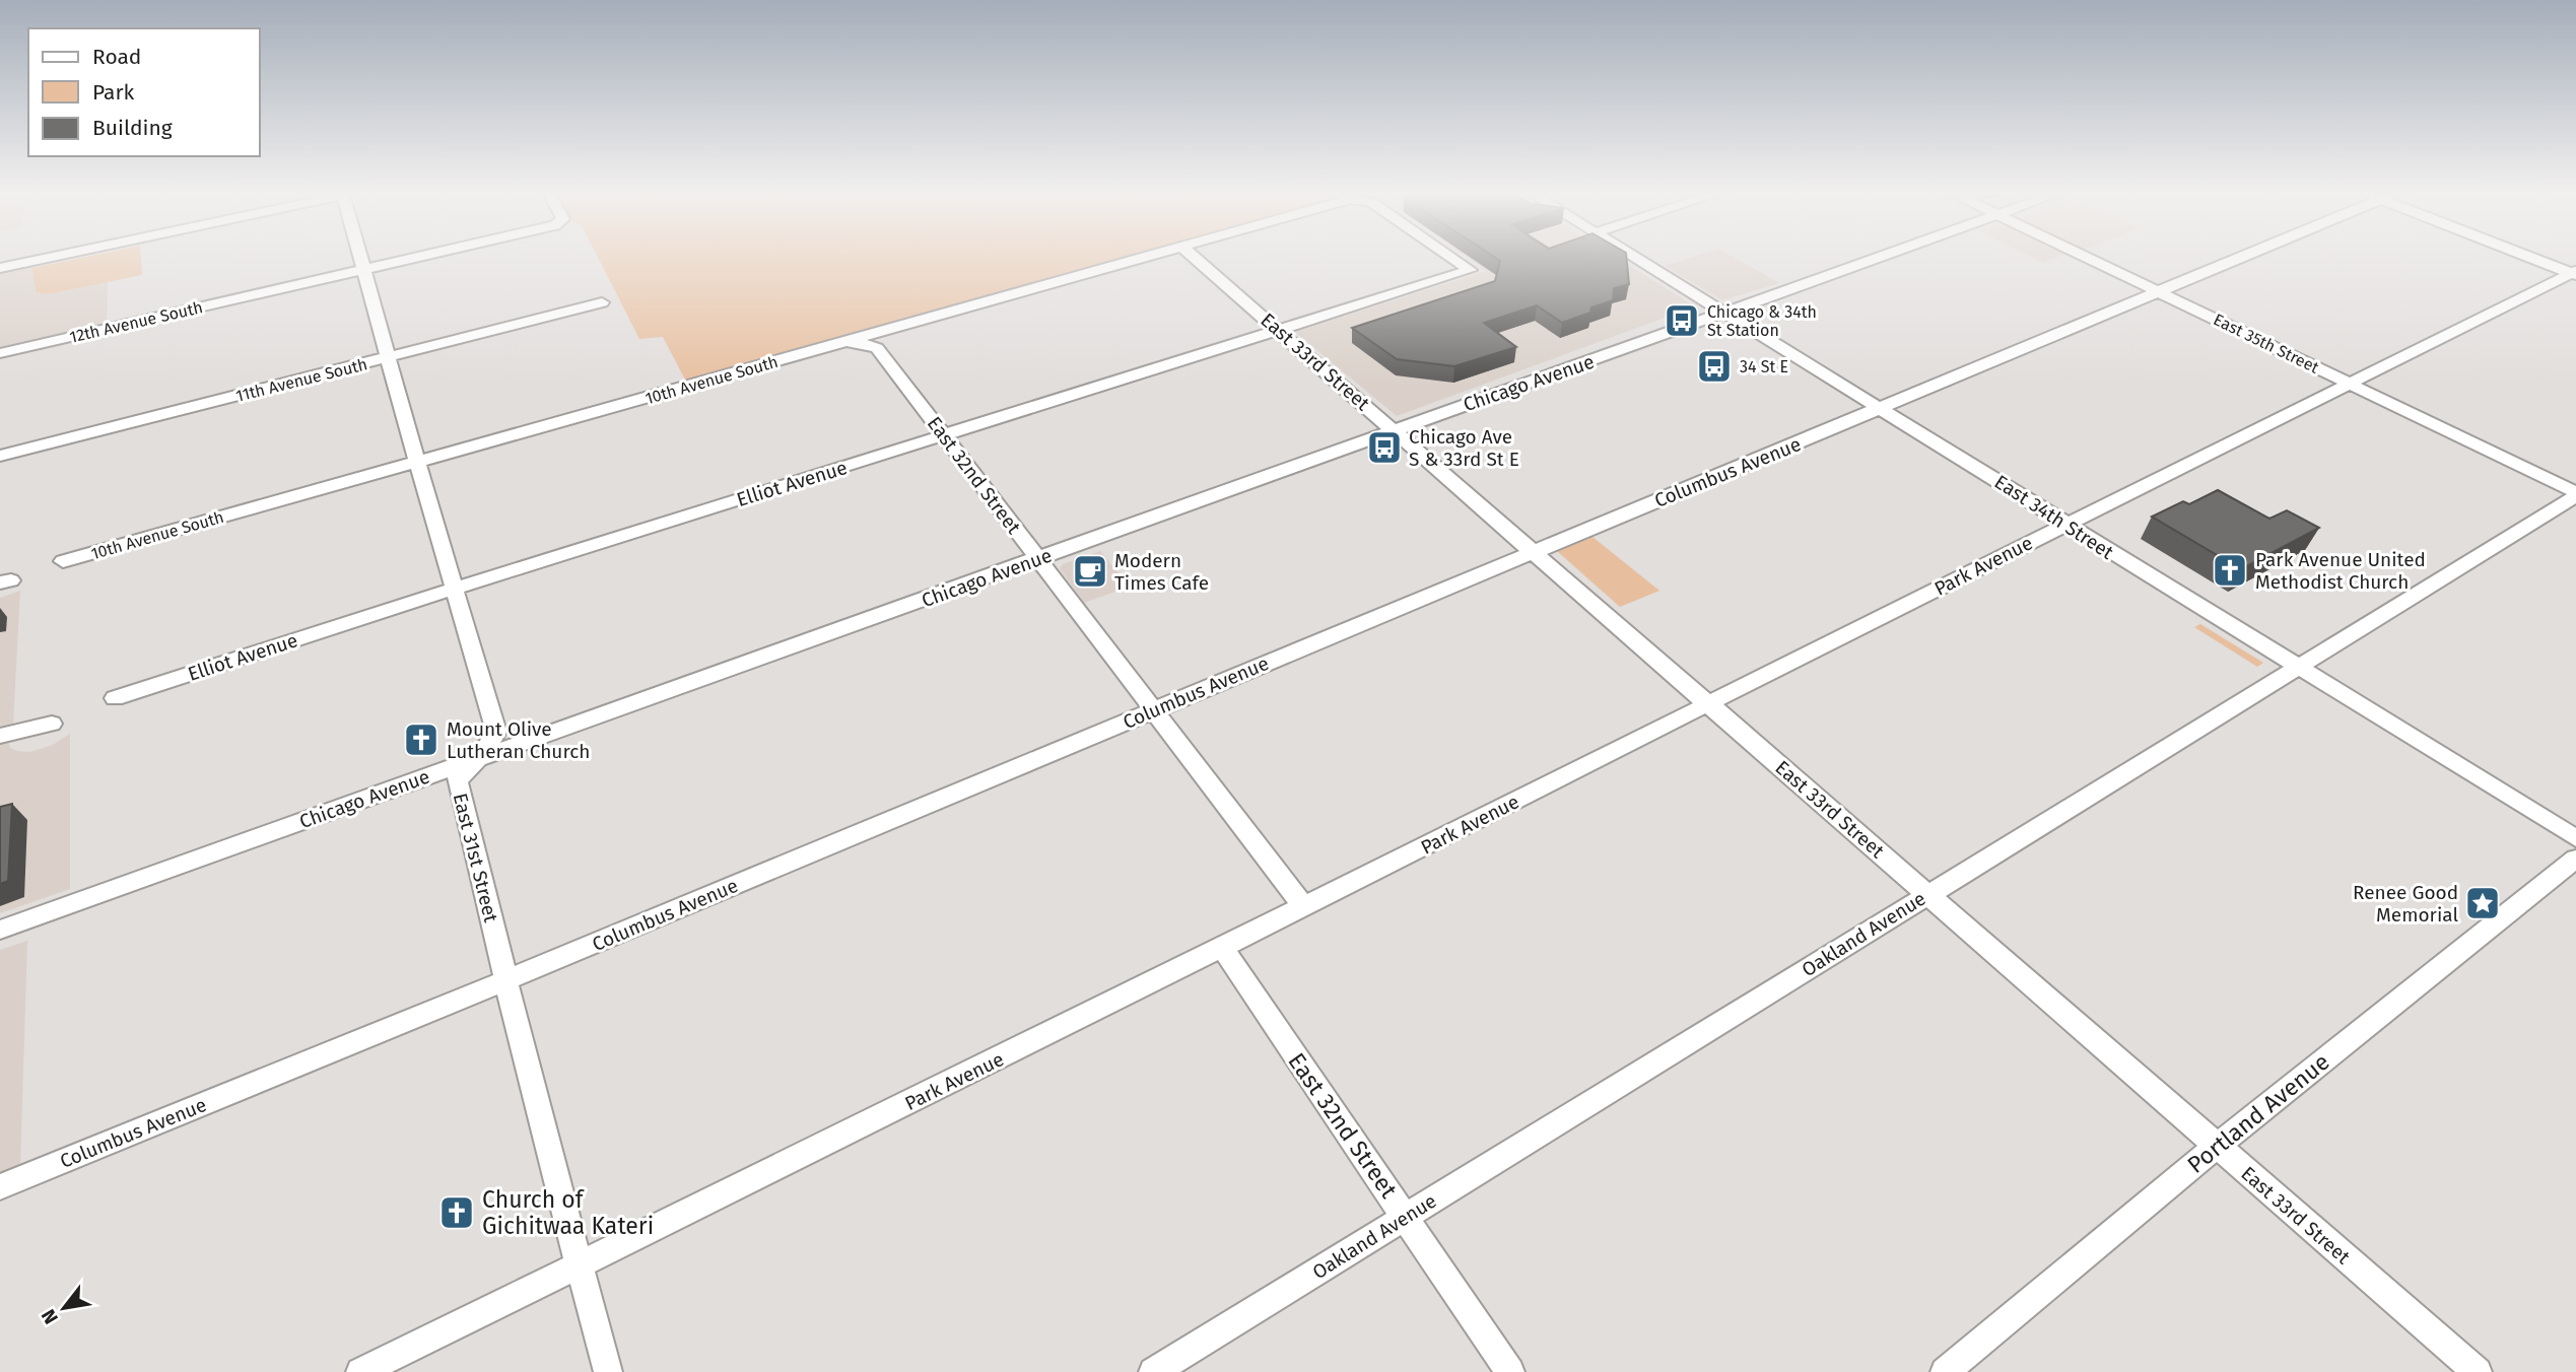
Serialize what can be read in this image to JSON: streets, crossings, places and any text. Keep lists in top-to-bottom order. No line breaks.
{"streets":{"street":["12th Avenue South","East 35th Street","East 33rd Street","11th Avenue South","10th Avenue South","Chicago Avenue","Columbus Avenue","East 32nd Street","Elliot Avenue","East 34th Street","Park Avenue","East 31st Street","Oakland Avenue","Portland Avenue"]},"crossings":[["12th Avenue South","East 31st Street"],["East 35th Street","Columbus Avenue"],["East 35th Street","Park Avenue"],["East 35th Street","Oakland Avenue"],["East 33rd Street","Chicago Avenue"],["East 33rd Street","Columbus Avenue"],["East 33rd Street","Elliot Avenue"],["East 33rd Street","Park Avenue"],["East 33rd Street","Oakland Avenue"],["East 33rd Street","Portland Avenue"],["11th Avenue South","East 31st Street"],["10th Avenue South","East 32nd Street"],["10th Avenue South","East 31st Street"],["Chicago Avenue","East 32nd Street"],["Chicago Avenue","East 34th Street"],["Chicago Avenue","East 31st Street"],["Columbus Avenue","East 32nd Street"],["Columbus Avenue","East 34th Street"],["Columbus Avenue","East 31st Street"],["East 32nd Street","Elliot Avenue"],["East 32nd Street","Park Avenue"],["East 32nd Street","Oakland Avenue"],["Elliot Avenue","East 31st Street"],["East 34th Street","Park Avenue"],["East 34th Street","Oakland Avenue"],["Park Avenue","East 31st Street"]],"places":{"bus stop":["Chicago & 34th St Station","34 St E","Chicago Ave S & 33rd St E"],"church":["Park Avenue United Methodist Church","Mount Olive Lutheran Church","Church of Gichitwaa Kateri"],"cafe":["Modern Times Cafe"],"place":["Renee Good Memorial"]},"legend":["Road","Park","Building"],"north":"bottom left"}
